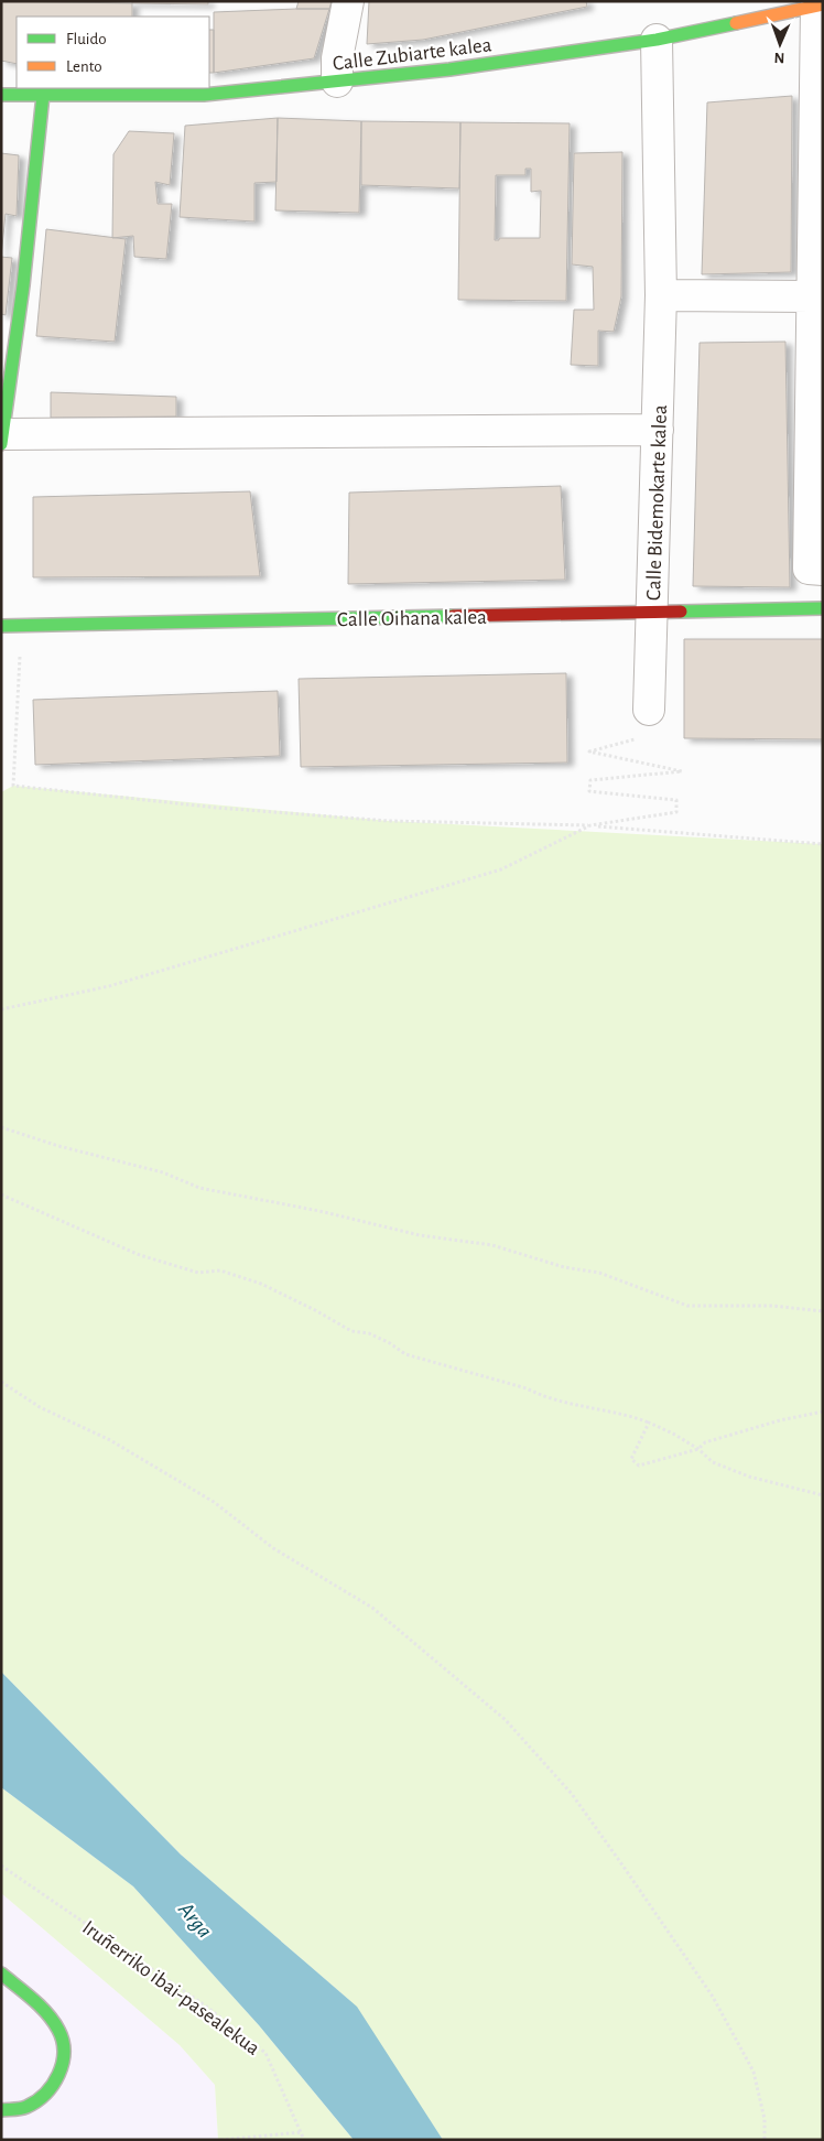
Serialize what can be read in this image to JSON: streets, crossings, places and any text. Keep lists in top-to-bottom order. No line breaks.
{"streets":{"street":["Calle Zubiarte kalea","Calle Bidemokarte kalea","Calle Oihana kalea"],"path":["Iruñerriko ibai-pasealekua"]},"crossings":[["Calle Zubiarte kalea","Calle Bidemokarte kalea"],["Calle Bidemokarte kalea","Calle Oihana kalea"]],"water":["Arga"],"legend":["Fluido","Lento"],"north":"bottom"}
